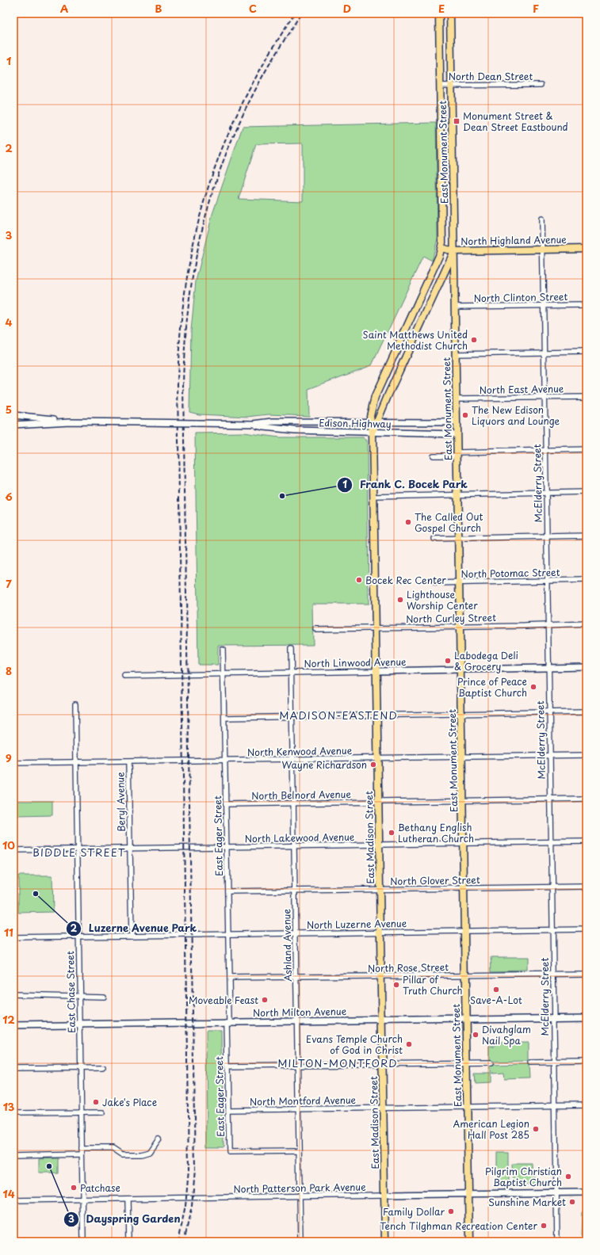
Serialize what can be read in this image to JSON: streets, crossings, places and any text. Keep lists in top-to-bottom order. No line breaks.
{"streets":{"main road":["East Monument Street","North Highland Avenue","East Madison Street"],"street":["North Dean Street","North Clinton Street","North East Avenue","Edison Highway","McElderry Street","North Potomac Street","North Curley Street","North Linwood Avenue","North Kenwood Avenue","North Belnord Avenue","Beryl Avenue","East Eager Street","North Lakewood Avenue","North Glover Street","North Luzerne Avenue","Ashland Avenue","North Rose Street","East Chase Street","North Milton Avenue","North Montford Avenue","North Patterson Park Avenue"]},"crossings":[["North Dean Street","East Monument Street"],["East Monument Street","North Highland Avenue"],["East Monument Street","North Clinton Street"],["East Monument Street","North East Avenue"],["East Monument Street","Edison Highway"],["East Monument Street","North Potomac Street"],["East Monument Street","North Curley Street"],["East Monument Street","North Linwood Avenue"],["East Monument Street","North Kenwood Avenue"],["East Monument Street","North Belnord Avenue"],["East Monument Street","North Lakewood Avenue"],["East Monument Street","East Madison Street"],["East Monument Street","North Glover Street"],["East Monument Street","North Luzerne Avenue"],["East Monument Street","North Rose Street"],["East Monument Street","North Milton Avenue"],["East Monument Street","North Montford Avenue"],["East Monument Street","North Patterson Park Avenue"],["North Highland Avenue","McElderry Street"],["North Highland Avenue","East Madison Street"],["North Clinton Street","McElderry Street"],["North East Avenue","McElderry Street"],["Edison Highway","East Madison Street"],["McElderry Street","North Potomac Street"],["McElderry Street","North Curley Street"],["McElderry Street","North Linwood Avenue"],["McElderry Street","North Kenwood Avenue"],["McElderry Street","North Belnord Avenue"],["McElderry Street","North Lakewood Avenue"],["McElderry Street","North Glover Street"],["McElderry Street","North Luzerne Avenue"],["McElderry Street","North Rose Street"],["McElderry Street","North Milton Avenue"],["McElderry Street","North Montford Avenue"],["McElderry Street","North Patterson Park Avenue"],["North Curley Street","East Madison Street"],["North Linwood Avenue","East Eager Street"],["North Linwood Avenue","East Madison Street"],["North Linwood Avenue","Ashland Avenue"],["North Kenwood Avenue","Beryl Avenue"],["North Kenwood Avenue","East Eager Street"],["North Kenwood Avenue","East Madison Street"],["North Kenwood Avenue","Ashland Avenue"],["North Kenwood Avenue","East Chase Street"],["North Belnord Avenue","East Eager Street"],["North Belnord Avenue","East Madison Street"],["North Belnord Avenue","Ashland Avenue"],["Beryl Avenue","North Lakewood Avenue"],["Beryl Avenue","North Luzerne Avenue"],["East Eager Street","North Lakewood Avenue"],["East Eager Street","North Glover Street"],["East Eager Street","North Luzerne Avenue"],["East Eager Street","Ashland Avenue"],["East Eager Street","North Rose Street"],["East Eager Street","North Milton Avenue"],["East Eager Street","North Montford Avenue"],["North Lakewood Avenue","East Madison Street"],["North Lakewood Avenue","Ashland Avenue"],["North Lakewood Avenue","East Chase Street"],["East Madison Street","North Glover Street"],["East Madison Street","North Luzerne Avenue"],["East Madison Street","North Rose Street"],["East Madison Street","North Milton Avenue"],["East Madison Street","North Montford Avenue"],["East Madison Street","North Patterson Park Avenue"],["North Glover Street","Ashland Avenue"],["North Luzerne Avenue","Ashland Avenue"],["North Luzerne Avenue","East Chase Street"],["Ashland Avenue","North Rose Street"],["Ashland Avenue","North Milton Avenue"],["Ashland Avenue","North Montford Avenue"],["Ashland Avenue","North Patterson Park Avenue"],["East Chase Street","North Milton Avenue"],["East Chase Street","North Patterson Park Avenue"]],"districts":["MADISON-EASTEND","BIDDLE STREET","MILTON-MONTFORD"],"places":{"transit":["Monument Street & Dean Street Eastbound"],"other":["Saint Matthews United Methodist Church","The New Edison Liquors and Lounge","Frank C. Bocek Park","The Called Out Gospel Church","Bocek Rec Center","Lighthouse Worship Center","Labodega Deli & Grocery","Prince of Peace Baptist Church","Wayne Richardson","Bethany English Lutheran Church","Luzerne Avenue Park","Pillar of Truth Church","Save-A-Lot","Moveable Feast","Divahglam Nail Spa","Evans Temple Church of God in Christ","Jake's Place","American Legion Hall Post 285","Dayspring Garden","Pilgrim Christian Baptist Church","Patchase","Sunshine Market","Family Dollar","Tench Tilghman Recreation Center"]},"grid":{"columns":["A","B","C","D","E","F"],"rows":["1","2","3","4","5","6","7","8","9","10","11","12","13","14"]}}
